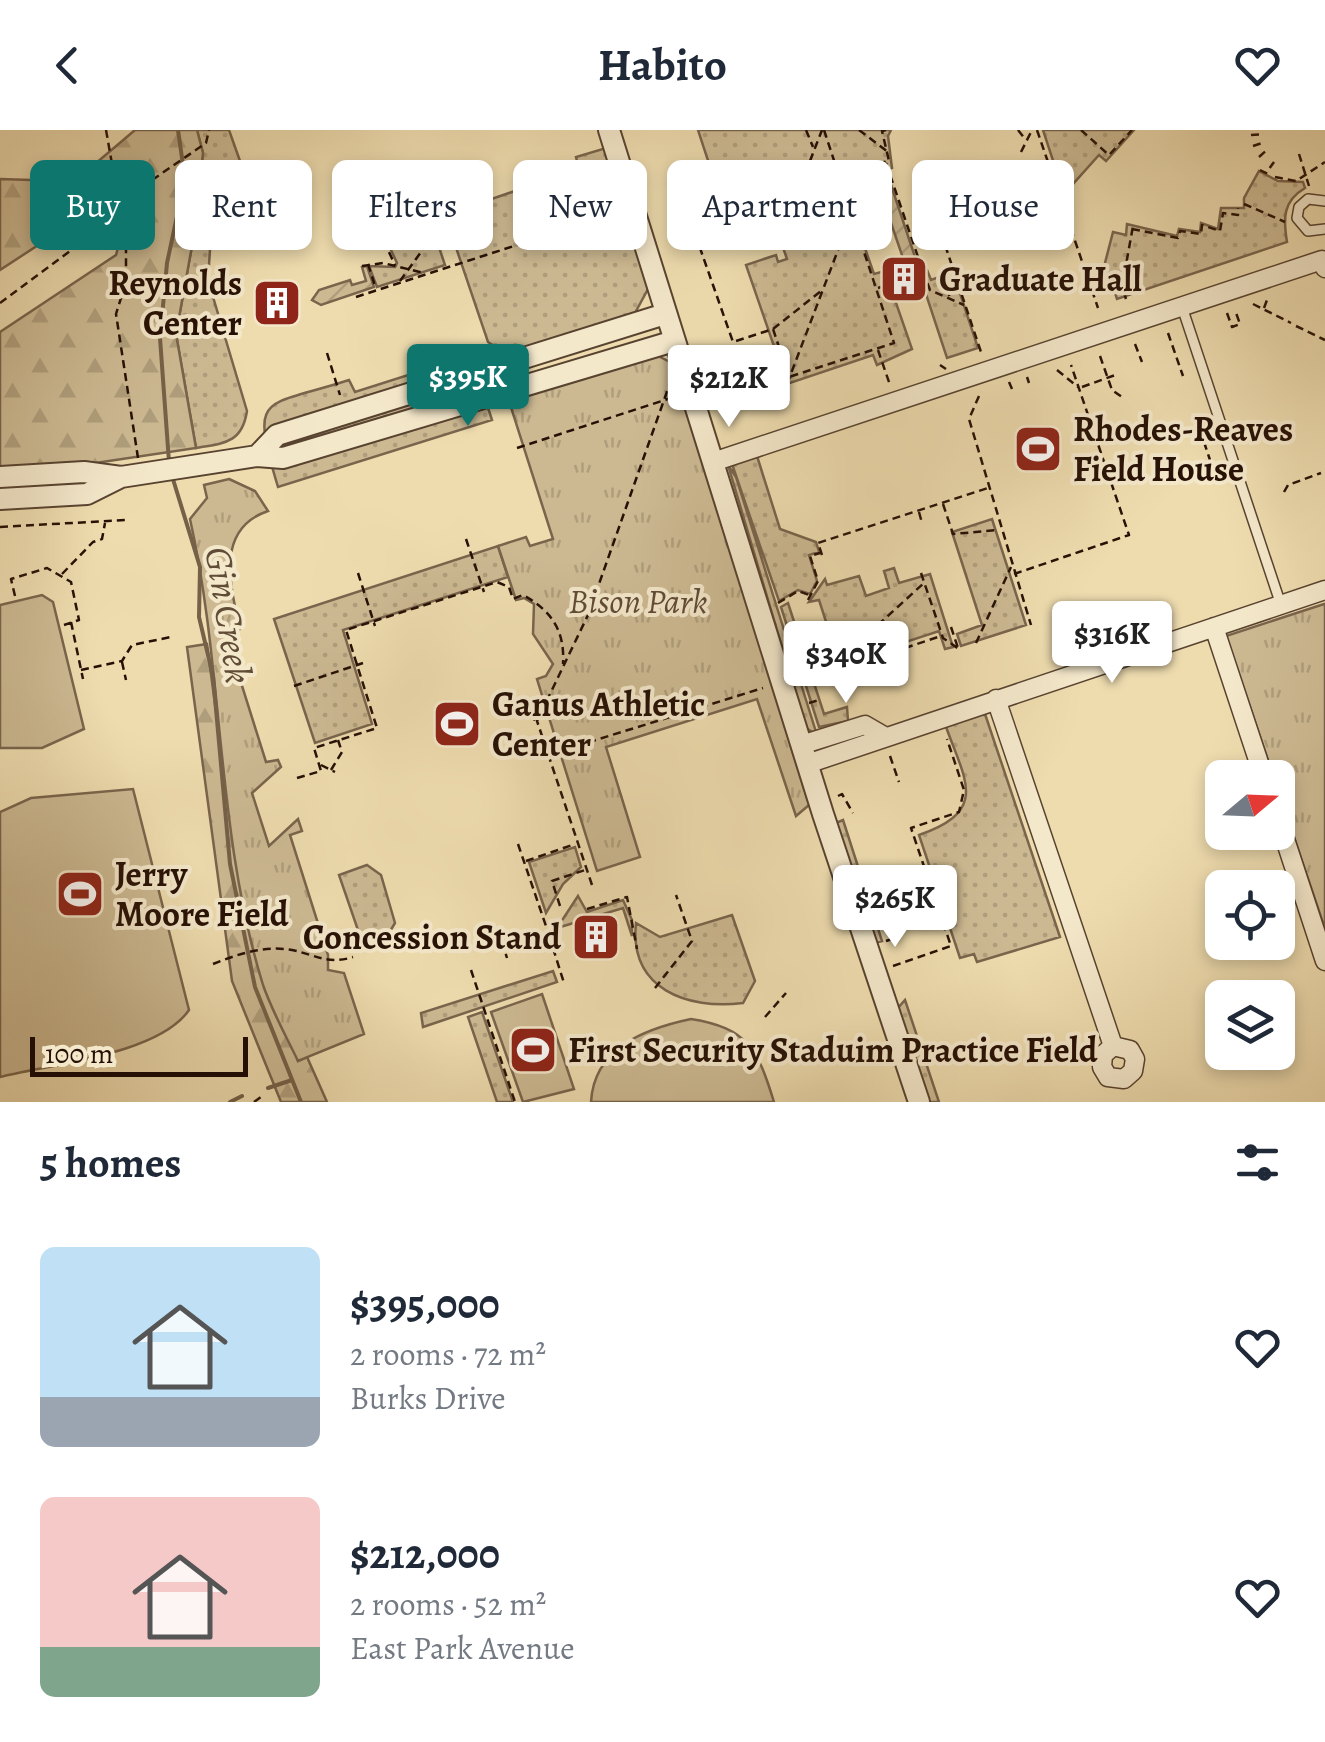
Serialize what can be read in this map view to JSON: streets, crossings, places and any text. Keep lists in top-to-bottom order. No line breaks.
{"water":["Gin Creek"],"parks":["Bison Park"],"places":{"building":["Graduate Hall","Reynolds Center","Concession Stand"],"sports":["Rhodes-Reaves Field House","Ganus Athletic Center","Jerry Moore Field","First Security Staduim Practice Field"]},"scale_bar":"100 m","north":"right","page":{"header":"Habito","chip":["Buy","Rent","Filters","New","Apartment","House"],"price":["$395K","$212K","$316K","$340K","$265K"],"scale":"100 m","heading":"5 homes","list":[{"name":"$395,000","note":"2 rooms · 72 m² · Burks Drive"},{"name":"$212,000","note":"2 rooms · 52 m² · East Park Avenue"}]}}
